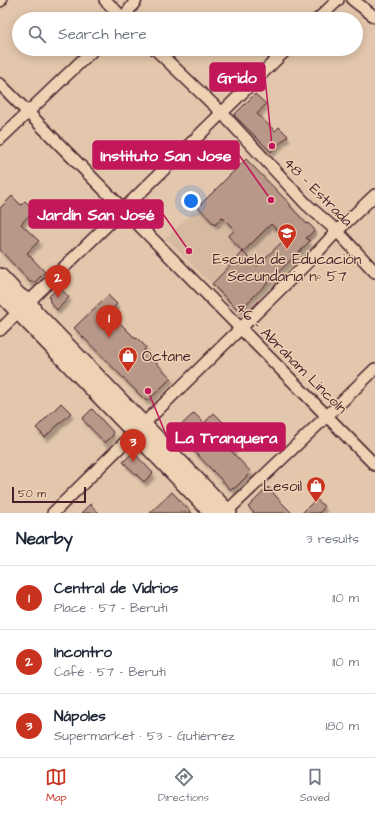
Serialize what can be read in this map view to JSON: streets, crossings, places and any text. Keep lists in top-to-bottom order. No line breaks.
{"streets":{"street":["48 - Estrada","46 - Abraham Lincoln"]},"places":{"other":["Grido","Instituto San Jose","Jardín San José","La Tranquera"],"school or university":["Escuela de Educación Secundaria nº 57"],"shop":["Octane","Lesoil"]},"scale_bar":"50 m","page":{"search":"Search here","pins":["2","1","3"],"scale":"50 m","heading":["Nearby","3 results"],"list":[{"mark":"1","name":"Central de Vidrios","note":"Place · 57 - Beruti","value":"110 m"},{"mark":"2","name":"Incontro","note":"Café · 57 - Beruti","value":"110 m"},{"mark":"3","name":"Nápoles","note":"Supermarket · 53 - Gutiérrez","value":"180 m"}],"nav":["Map","Directions","Saved"]}}
